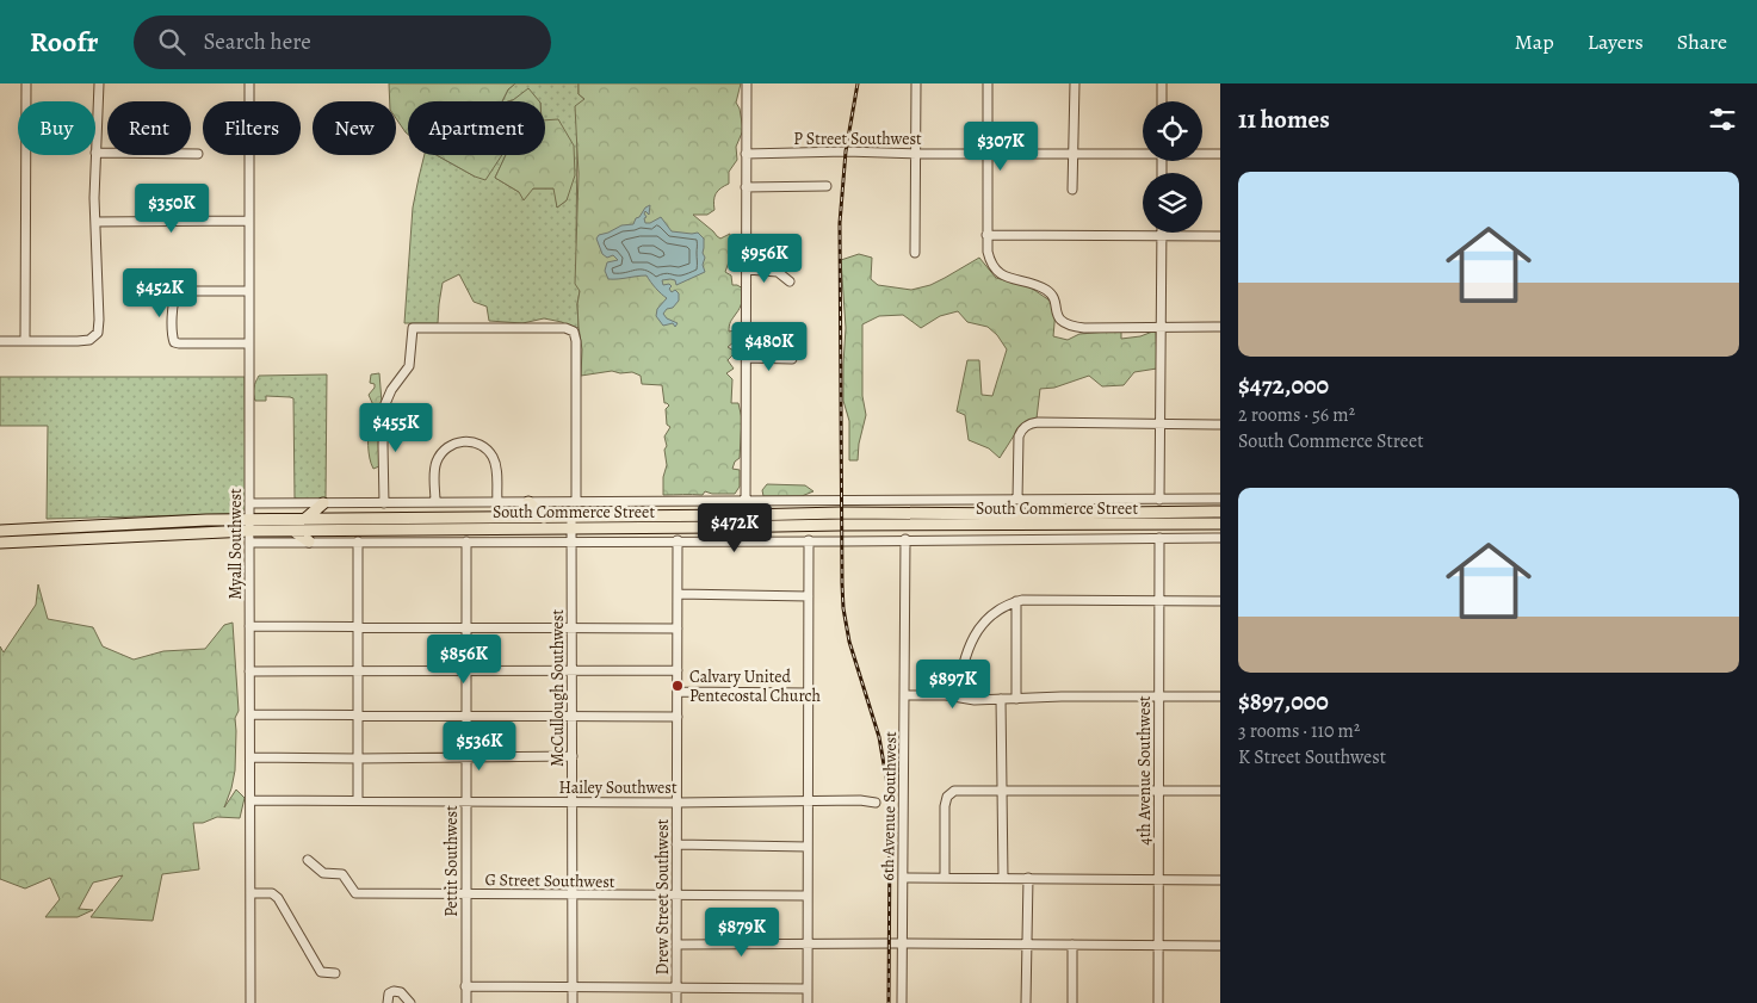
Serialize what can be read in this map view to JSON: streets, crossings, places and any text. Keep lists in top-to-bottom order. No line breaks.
{"streets":{"main road":["South Commerce Street"],"street":["P Street Southwest","Myall Southwest","McCullough Southwest","4th Avenue Southwest","Hailey Southwest","6th Avenue Southwest","Pettit Southwest","G Street Southwest","Drew Street Southwest"]},"crossings":[["South Commerce Street","Myall Southwest"],["South Commerce Street","McCullough Southwest"],["Myall Southwest","Hailey Southwest"],["McCullough Southwest","Hailey Southwest"],["McCullough Southwest","G Street Southwest"],["Hailey Southwest","Pettit Southwest"],["Hailey Southwest","Drew Street Southwest"],["Pettit Southwest","G Street Southwest"],["G Street Southwest","Drew Street Southwest"]],"places":["Calvary United Pentecostal Church"],"page":{"header":"Roofr","search":"Search here","nav":["Map","Layers","Share"],"heading":"11 homes","chip":["Buy","Rent","Filters","New","Apartment"],"price":["$307K","$350K","$956K","$452K","$480K","$455K","$472K","$856K","$897K","$536K","$879K"],"list":[{"name":"$472,000","note":"2 rooms · 56 m² · South Commerce Street"},{"name":"$897,000","note":"3 rooms · 110 m² · K Street Southwest"}]}}
